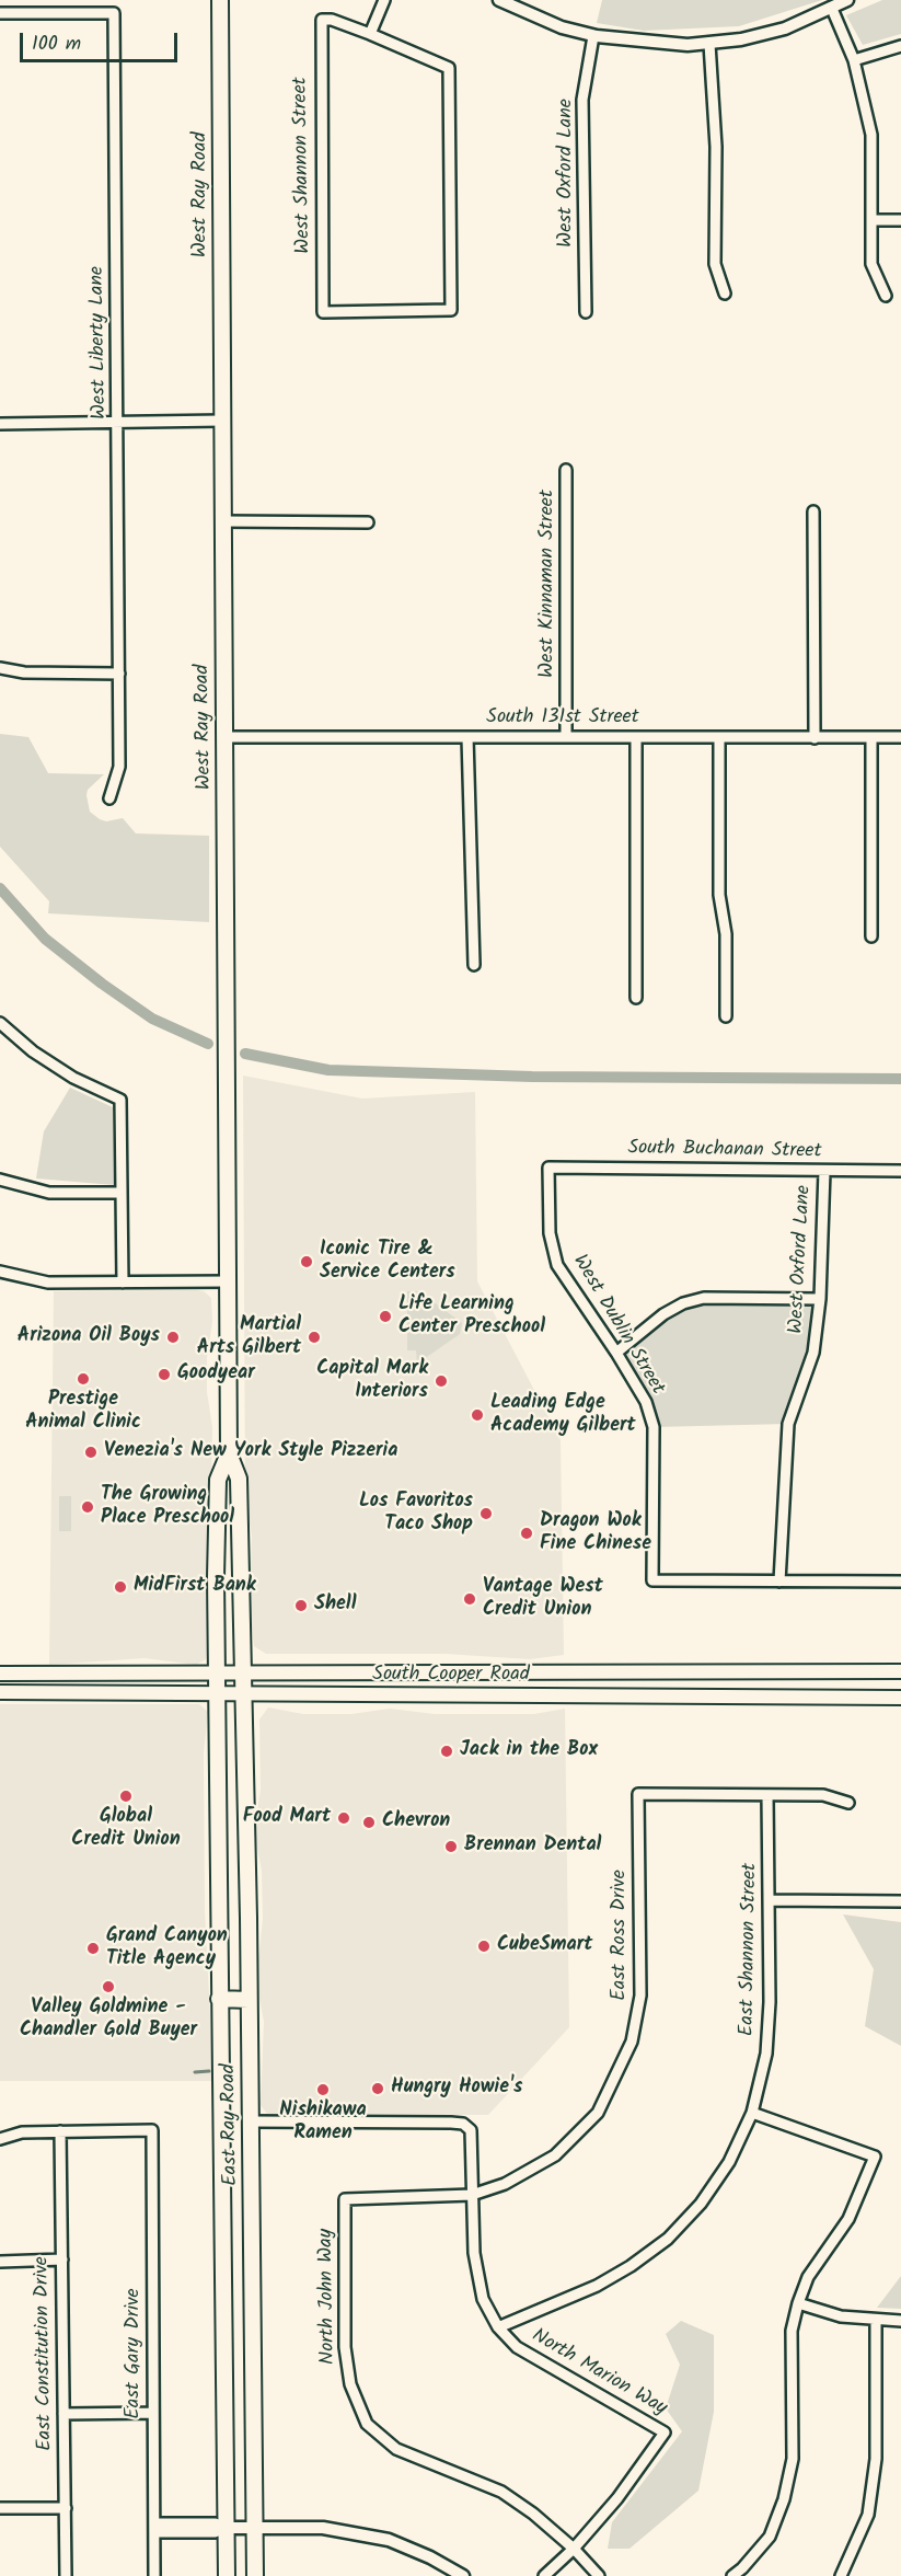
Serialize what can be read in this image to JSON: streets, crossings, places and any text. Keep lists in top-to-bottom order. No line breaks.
{"streets":{"main road":["West Ray Road","South Cooper Road","East Ray Road"],"street":["West Shannon Street","West Oxford Lane","West Liberty Lane","West Kinnaman Street","South 131st Street","South Buchanan Street","West Dublin Street","East Ross Drive","East Shannon Street","North John Way","East Constitution Drive","East Gary Drive","North Marion Way"]},"crossings":[["West Oxford Lane","South Buchanan Street"],["West Oxford Lane","West Dublin Street"],["West Ray Road","South 131st Street"],["West Ray Road","South Cooper Road"],["West Ray Road","East Ray Road"],["West Kinnaman Street","South 131st Street"],["South Buchanan Street","West Dublin Street"],["South Cooper Road","East Ray Road"],["East Ross Drive","East Shannon Street"],["East Ross Drive","North John Way"],["East Ross Drive","North Marion Way"],["East Shannon Street","North Marion Way"],["East Ray Road","North Marion Way"],["North John Way","North Marion Way"],["East Constitution Drive","East Gary Drive"]],"places":["Iconic Tire & Service Centers","Life Learning Center Preschool","Arizona Oil Boys","Martial Arts Gilbert","Goodyear","Prestige Animal Clinic","Capital Mark Interiors","Leading Edge Academy Gilbert","Venezia's New York Style Pizzeria","The Growing Place Preschool","Los Favoritos Taco Shop","Dragon Wok Fine Chinese","MidFirst Bank","Vantage West Credit Union","Shell","Jack in the Box","Global Credit Union","Food Mart","Chevron","Brennan Dental","CubeSmart","Grand Canyon Title Agency","Valley Goldmine - Chandler Gold Buyer","Hungry Howie's","Nishikawa Ramen"],"scale_bar":"100 m"}
